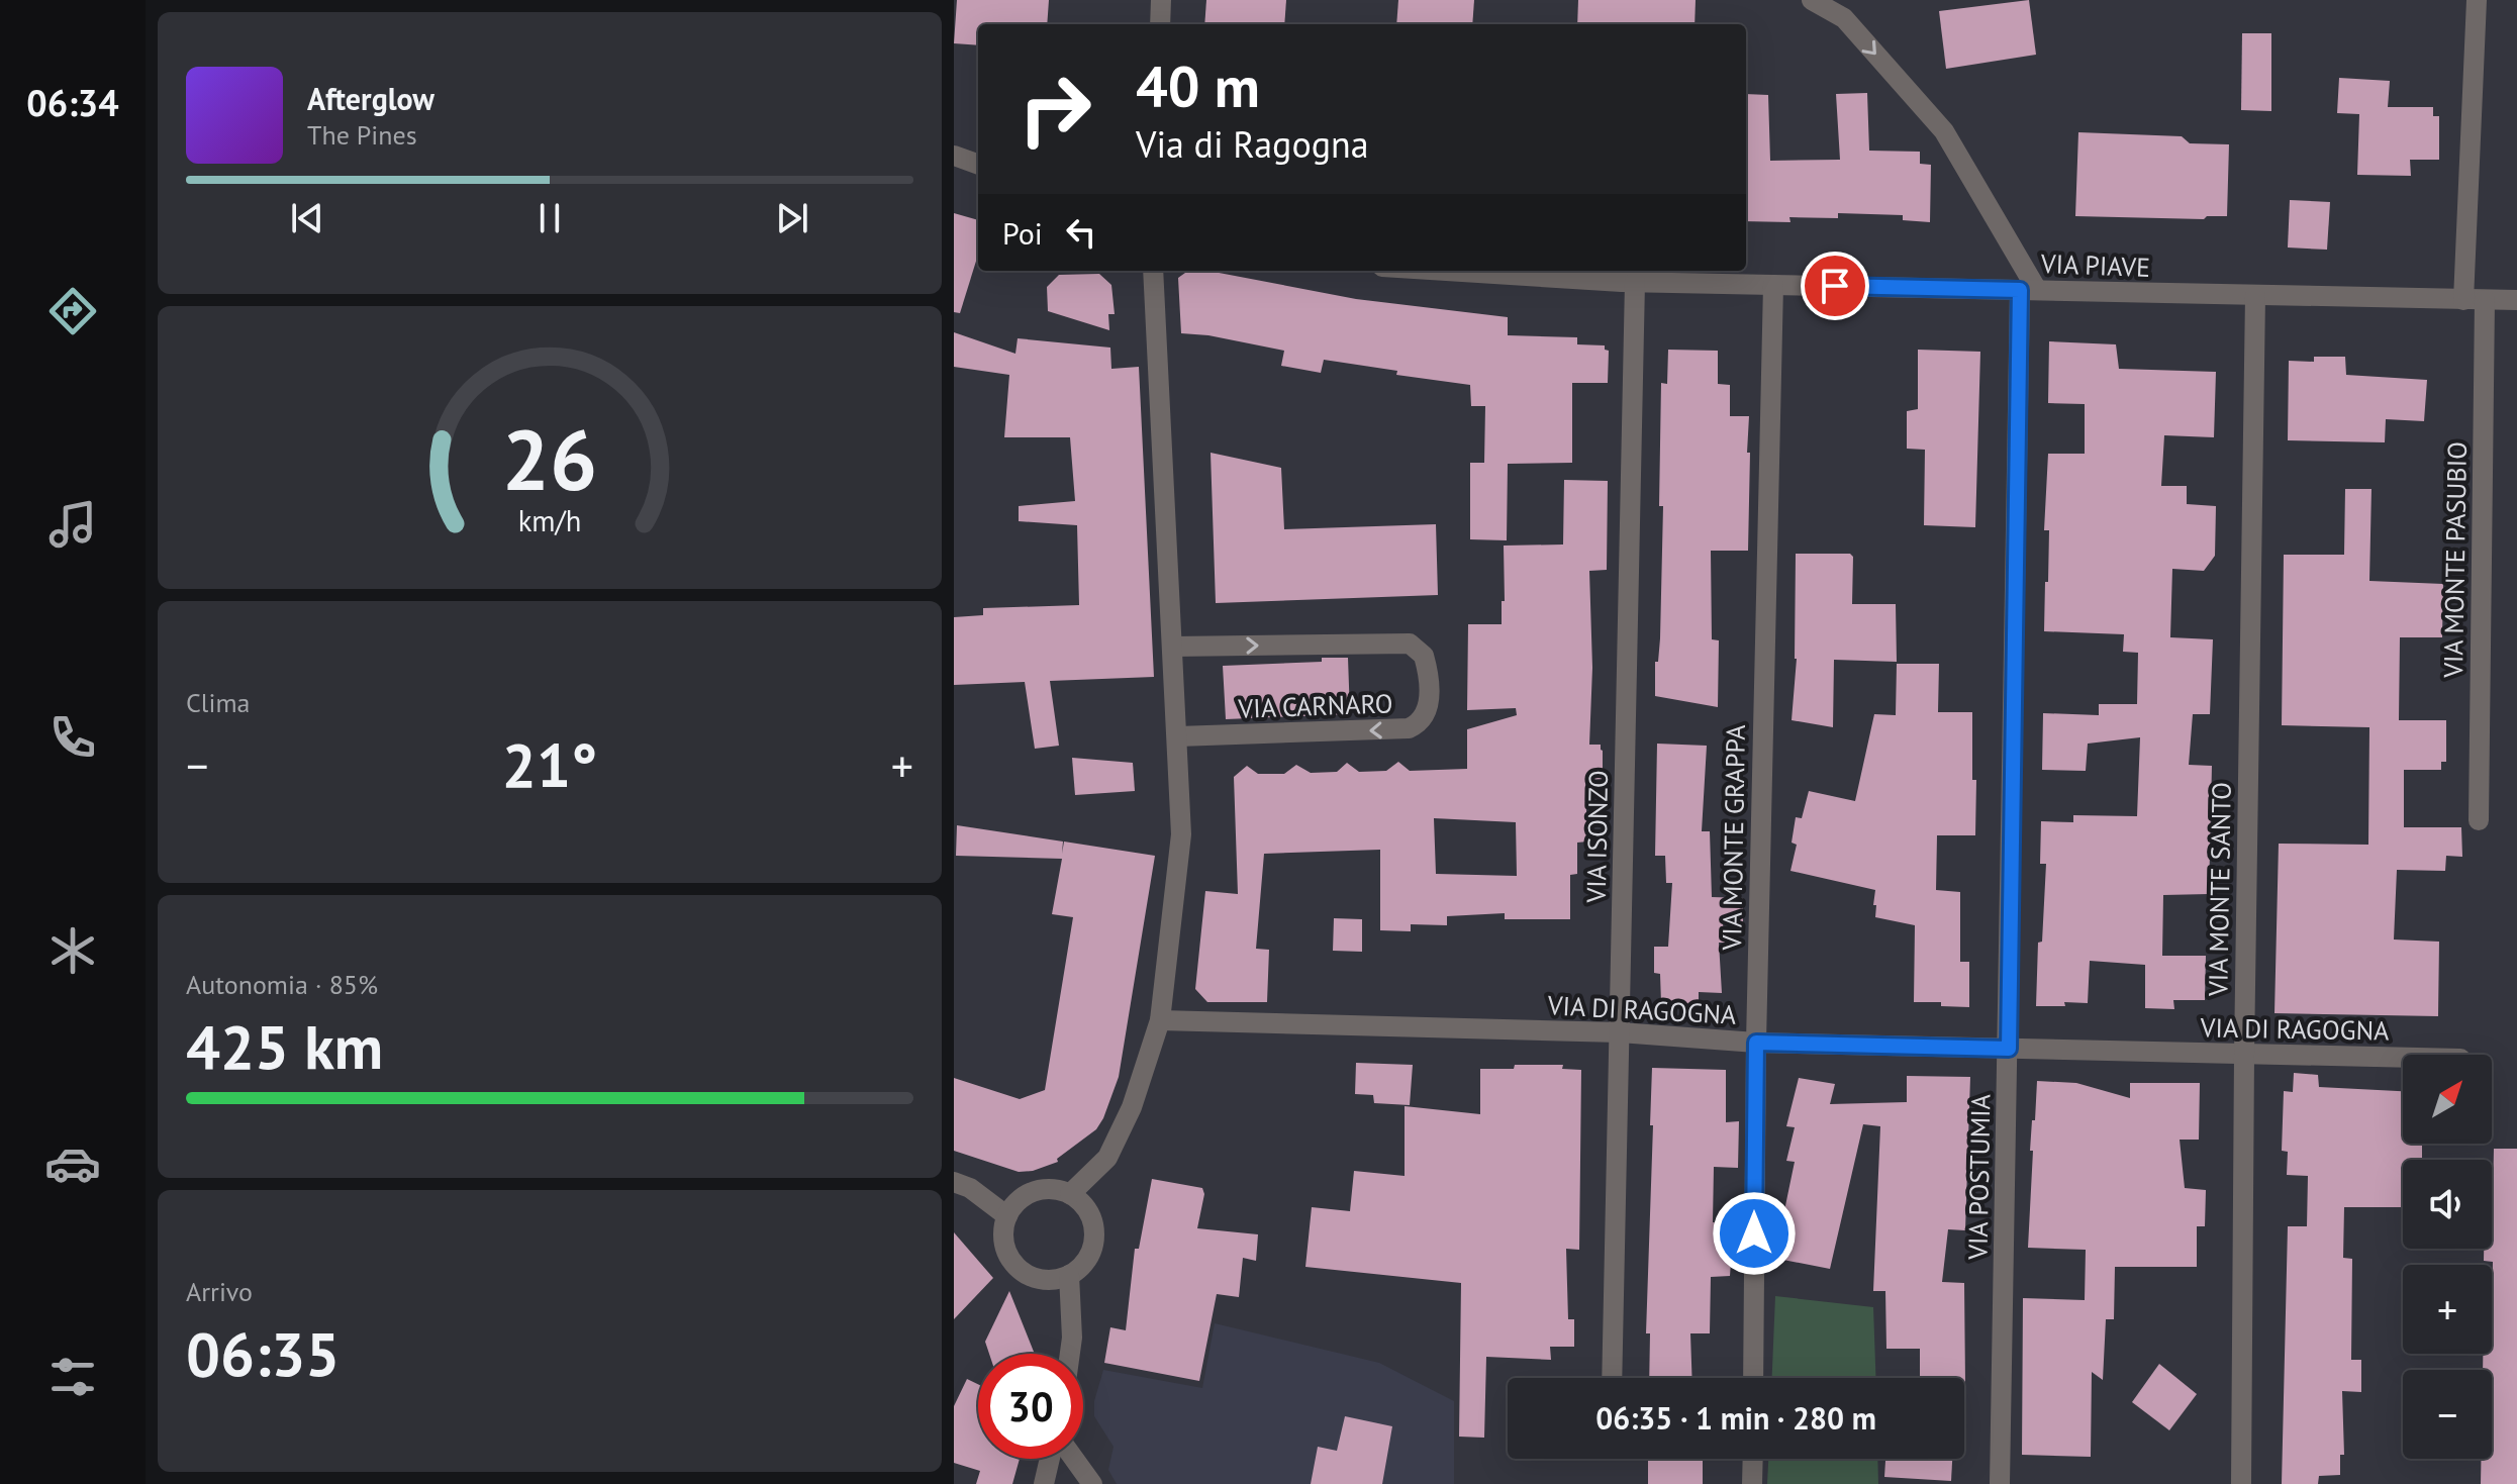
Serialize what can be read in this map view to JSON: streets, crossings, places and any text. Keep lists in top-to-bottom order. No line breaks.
{"streets":{"street":["VIA PIAVE","VIA MONTE PASUBIO","VIA CARNARO","VIA ISONZO","VIA MONTE GRAPPA","VIA MONTE SANTO","VIA DI RAGOGNA","VIA POSTUMIA"]},"crossings":[["VIA PIAVE","VIA MONTE PASUBIO"],["VIA PIAVE","VIA ISONZO"],["VIA PIAVE","VIA MONTE GRAPPA"],["VIA PIAVE","VIA MONTE SANTO"],["VIA PIAVE","VIA POSTUMIA"],["VIA ISONZO","VIA DI RAGOGNA"],["VIA MONTE GRAPPA","VIA DI RAGOGNA"],["VIA MONTE SANTO","VIA DI RAGOGNA"],["VIA DI RAGOGNA","VIA POSTUMIA"]],"north":"top right","page":{"tabs":"06:34","turn":["40 m","Via di Ragogna"],"song":["Afterglow","The Pines"],"then":"Poi","tile":["Clima",["Autonomia · 85%","425 km"],["Arrivo","06:35"]],"heat":["−","21°","+"],"map_buttons":["+","−"],"limit":"30","trip":"06:35 · 1 min · 280 m","gauge":["26","km/h"]}}
